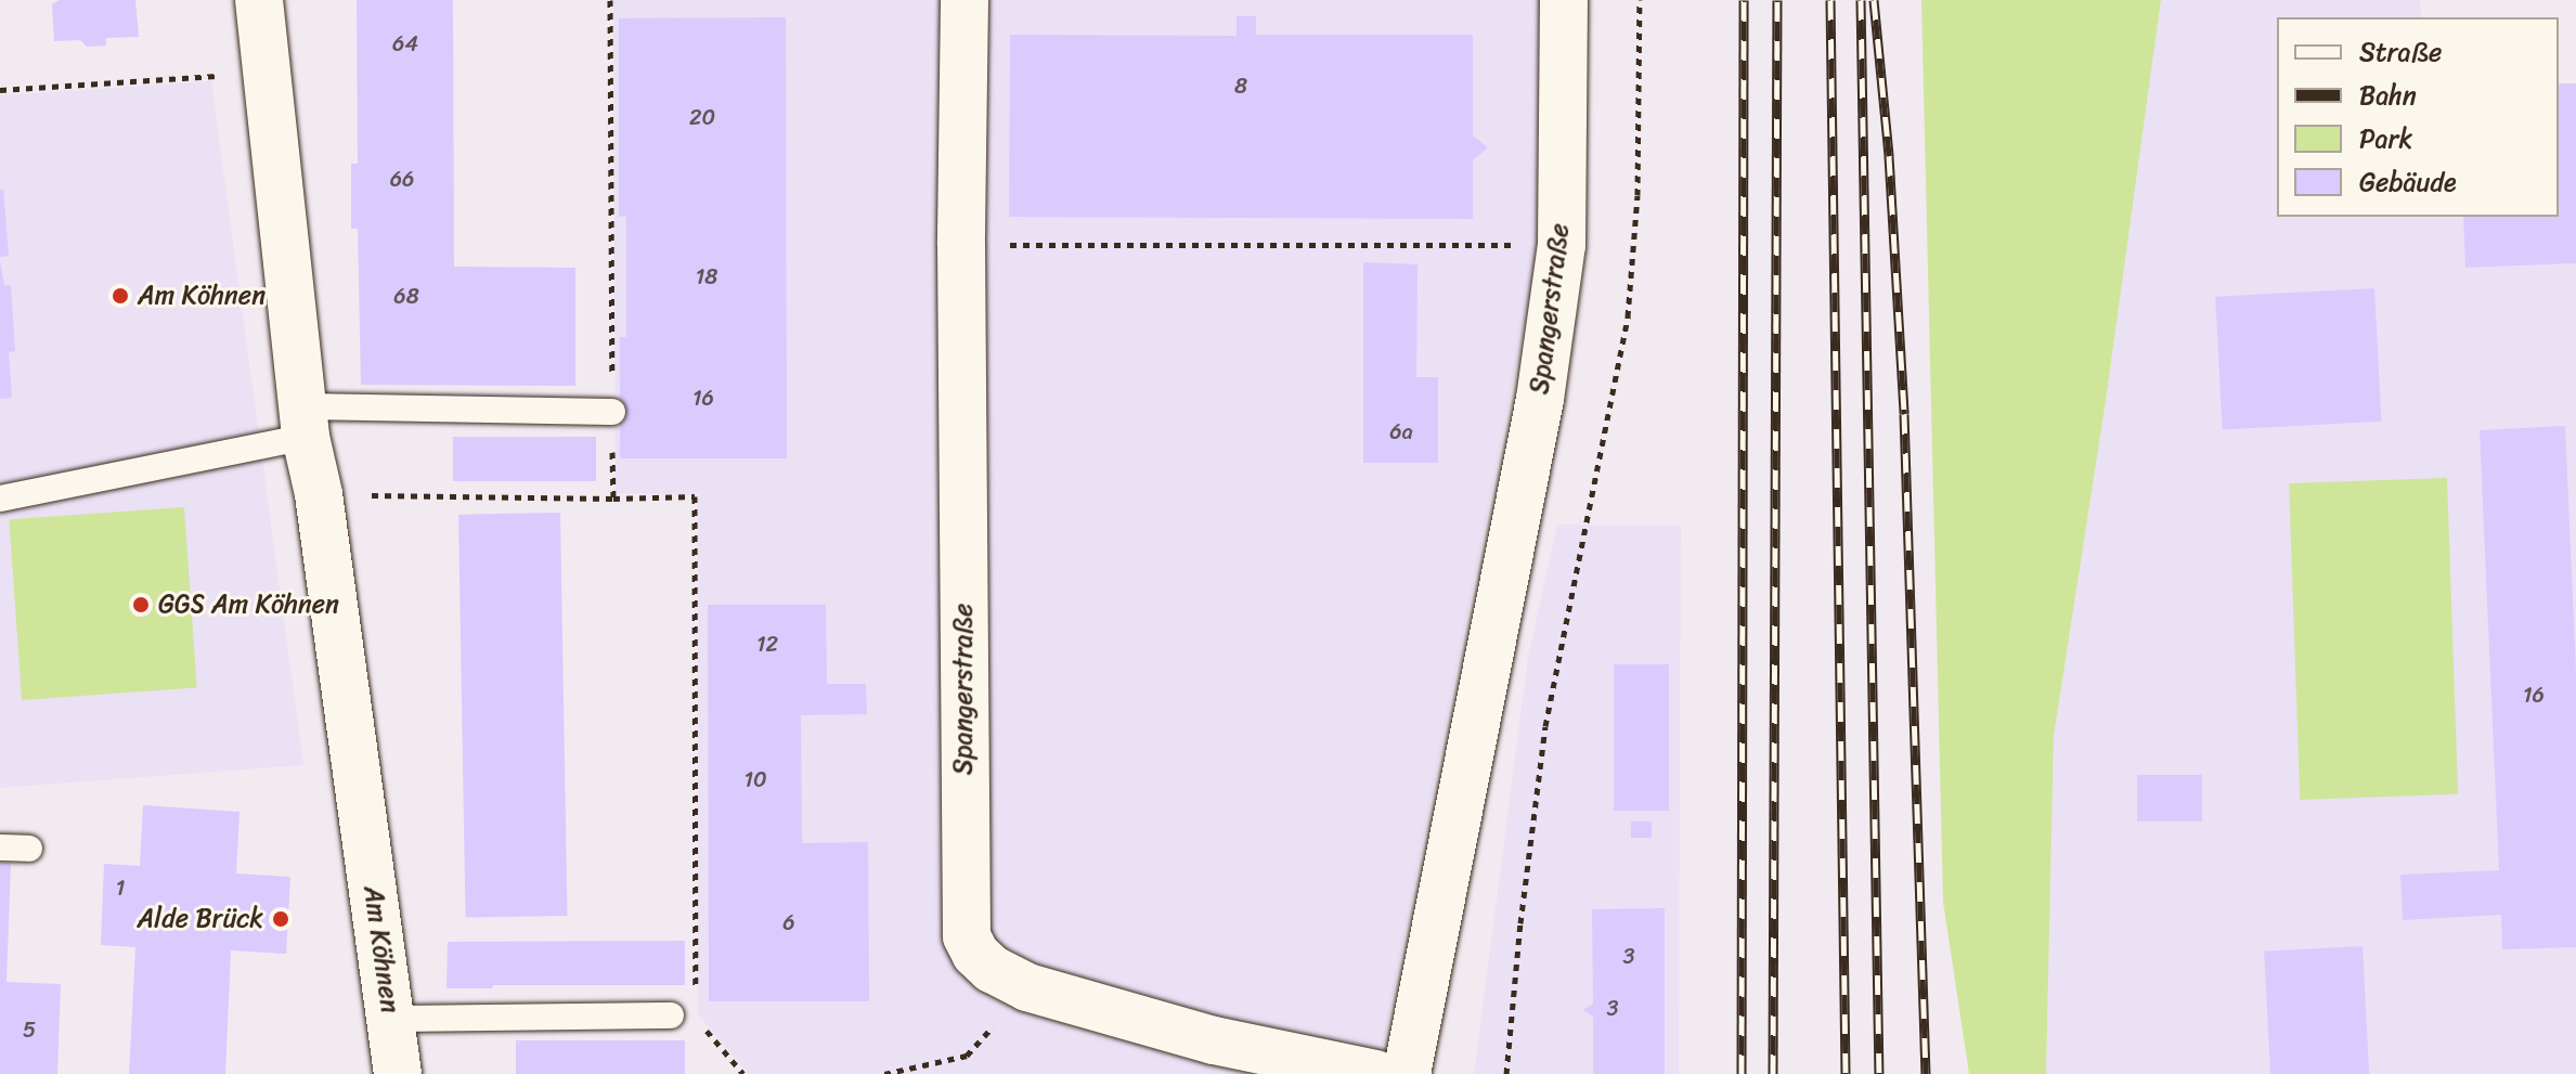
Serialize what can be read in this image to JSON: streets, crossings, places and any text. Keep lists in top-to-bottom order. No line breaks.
{"streets":{"street":["Spangerstraße","Am Köhnen"]},"places":["Am Köhnen","GGS Am Köhnen","Alde Brück"],"house_numbers":["64","8","20","66","18","68","16","6a","12","16","10","1","6","3","3","5"],"legend":["Straße","Bahn","Park","Gebäude"]}
